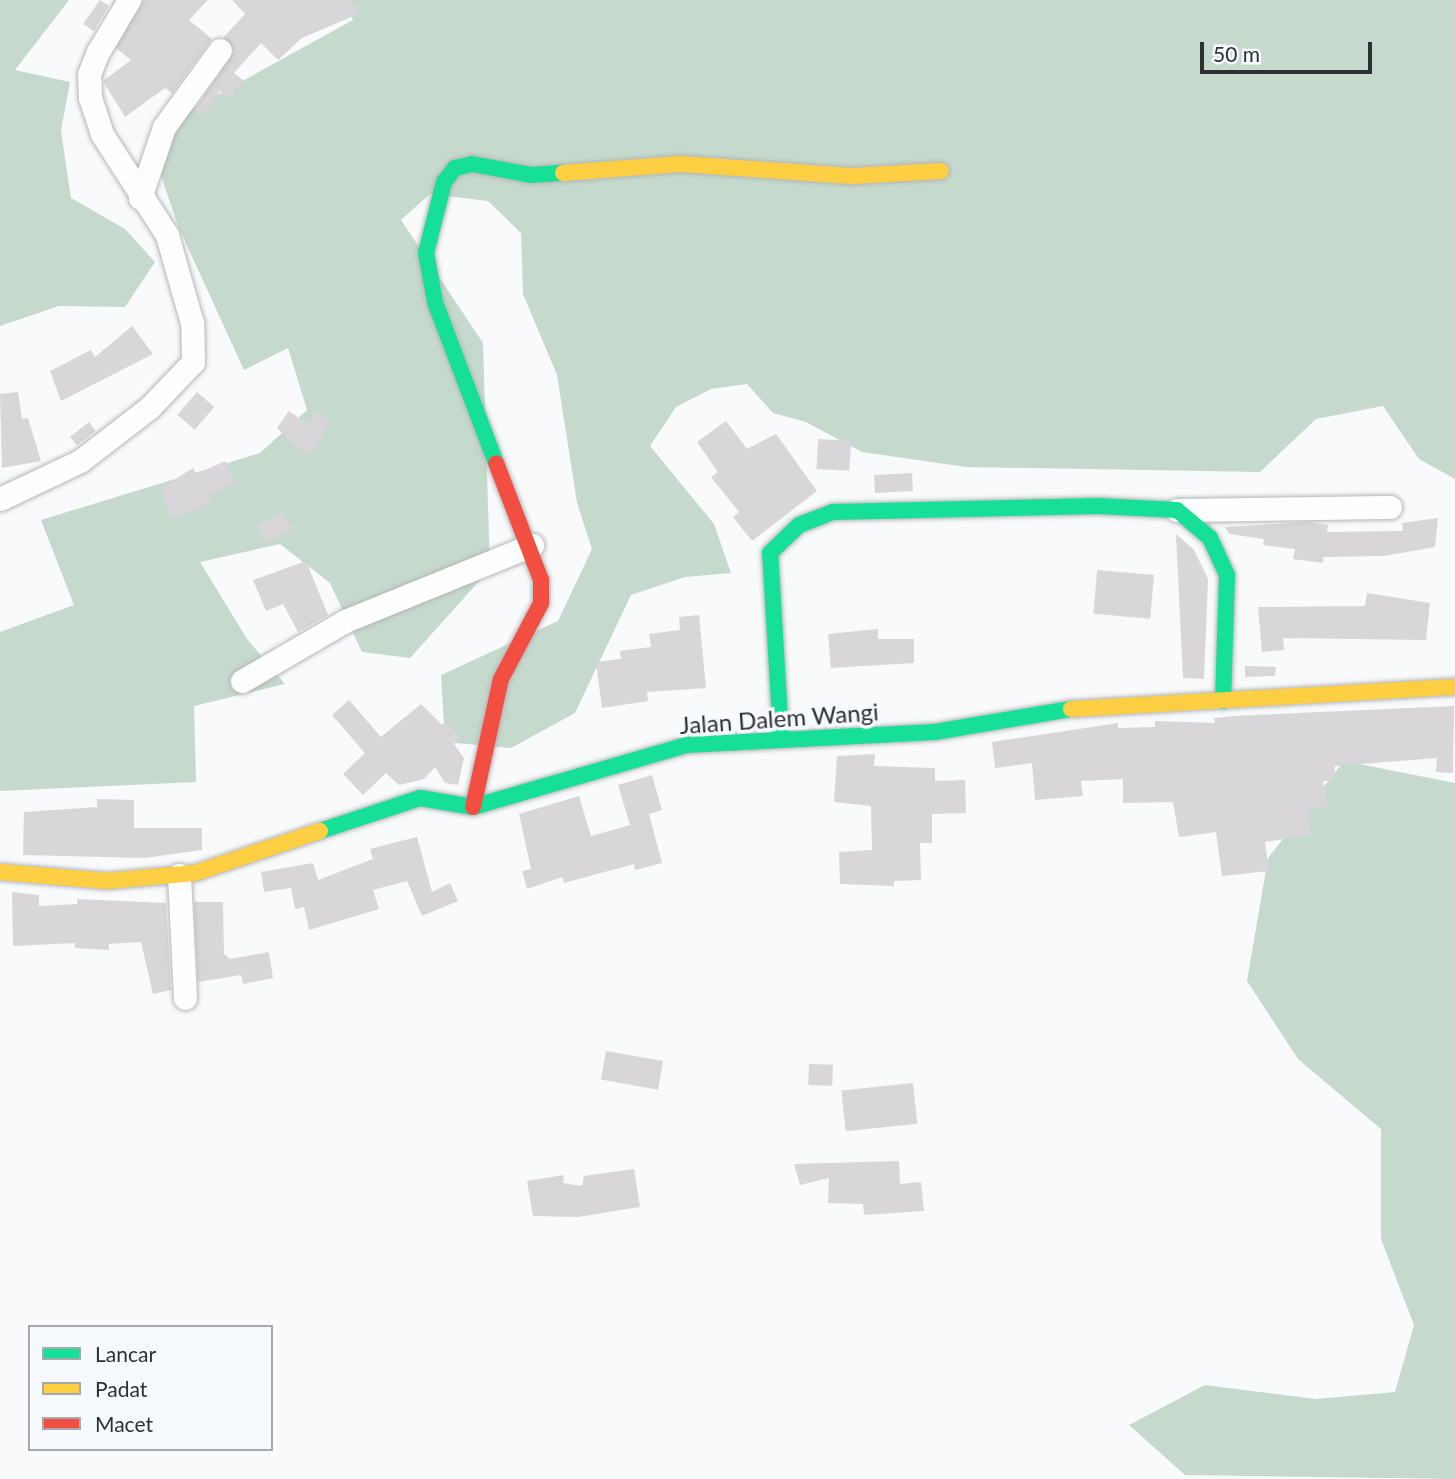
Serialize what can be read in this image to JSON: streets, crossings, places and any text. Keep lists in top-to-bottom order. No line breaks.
{"streets":{"street":["Jalan Dalem Wangi"]},"legend":["Lancar","Padat","Macet"],"scale_bar":"50 m"}
